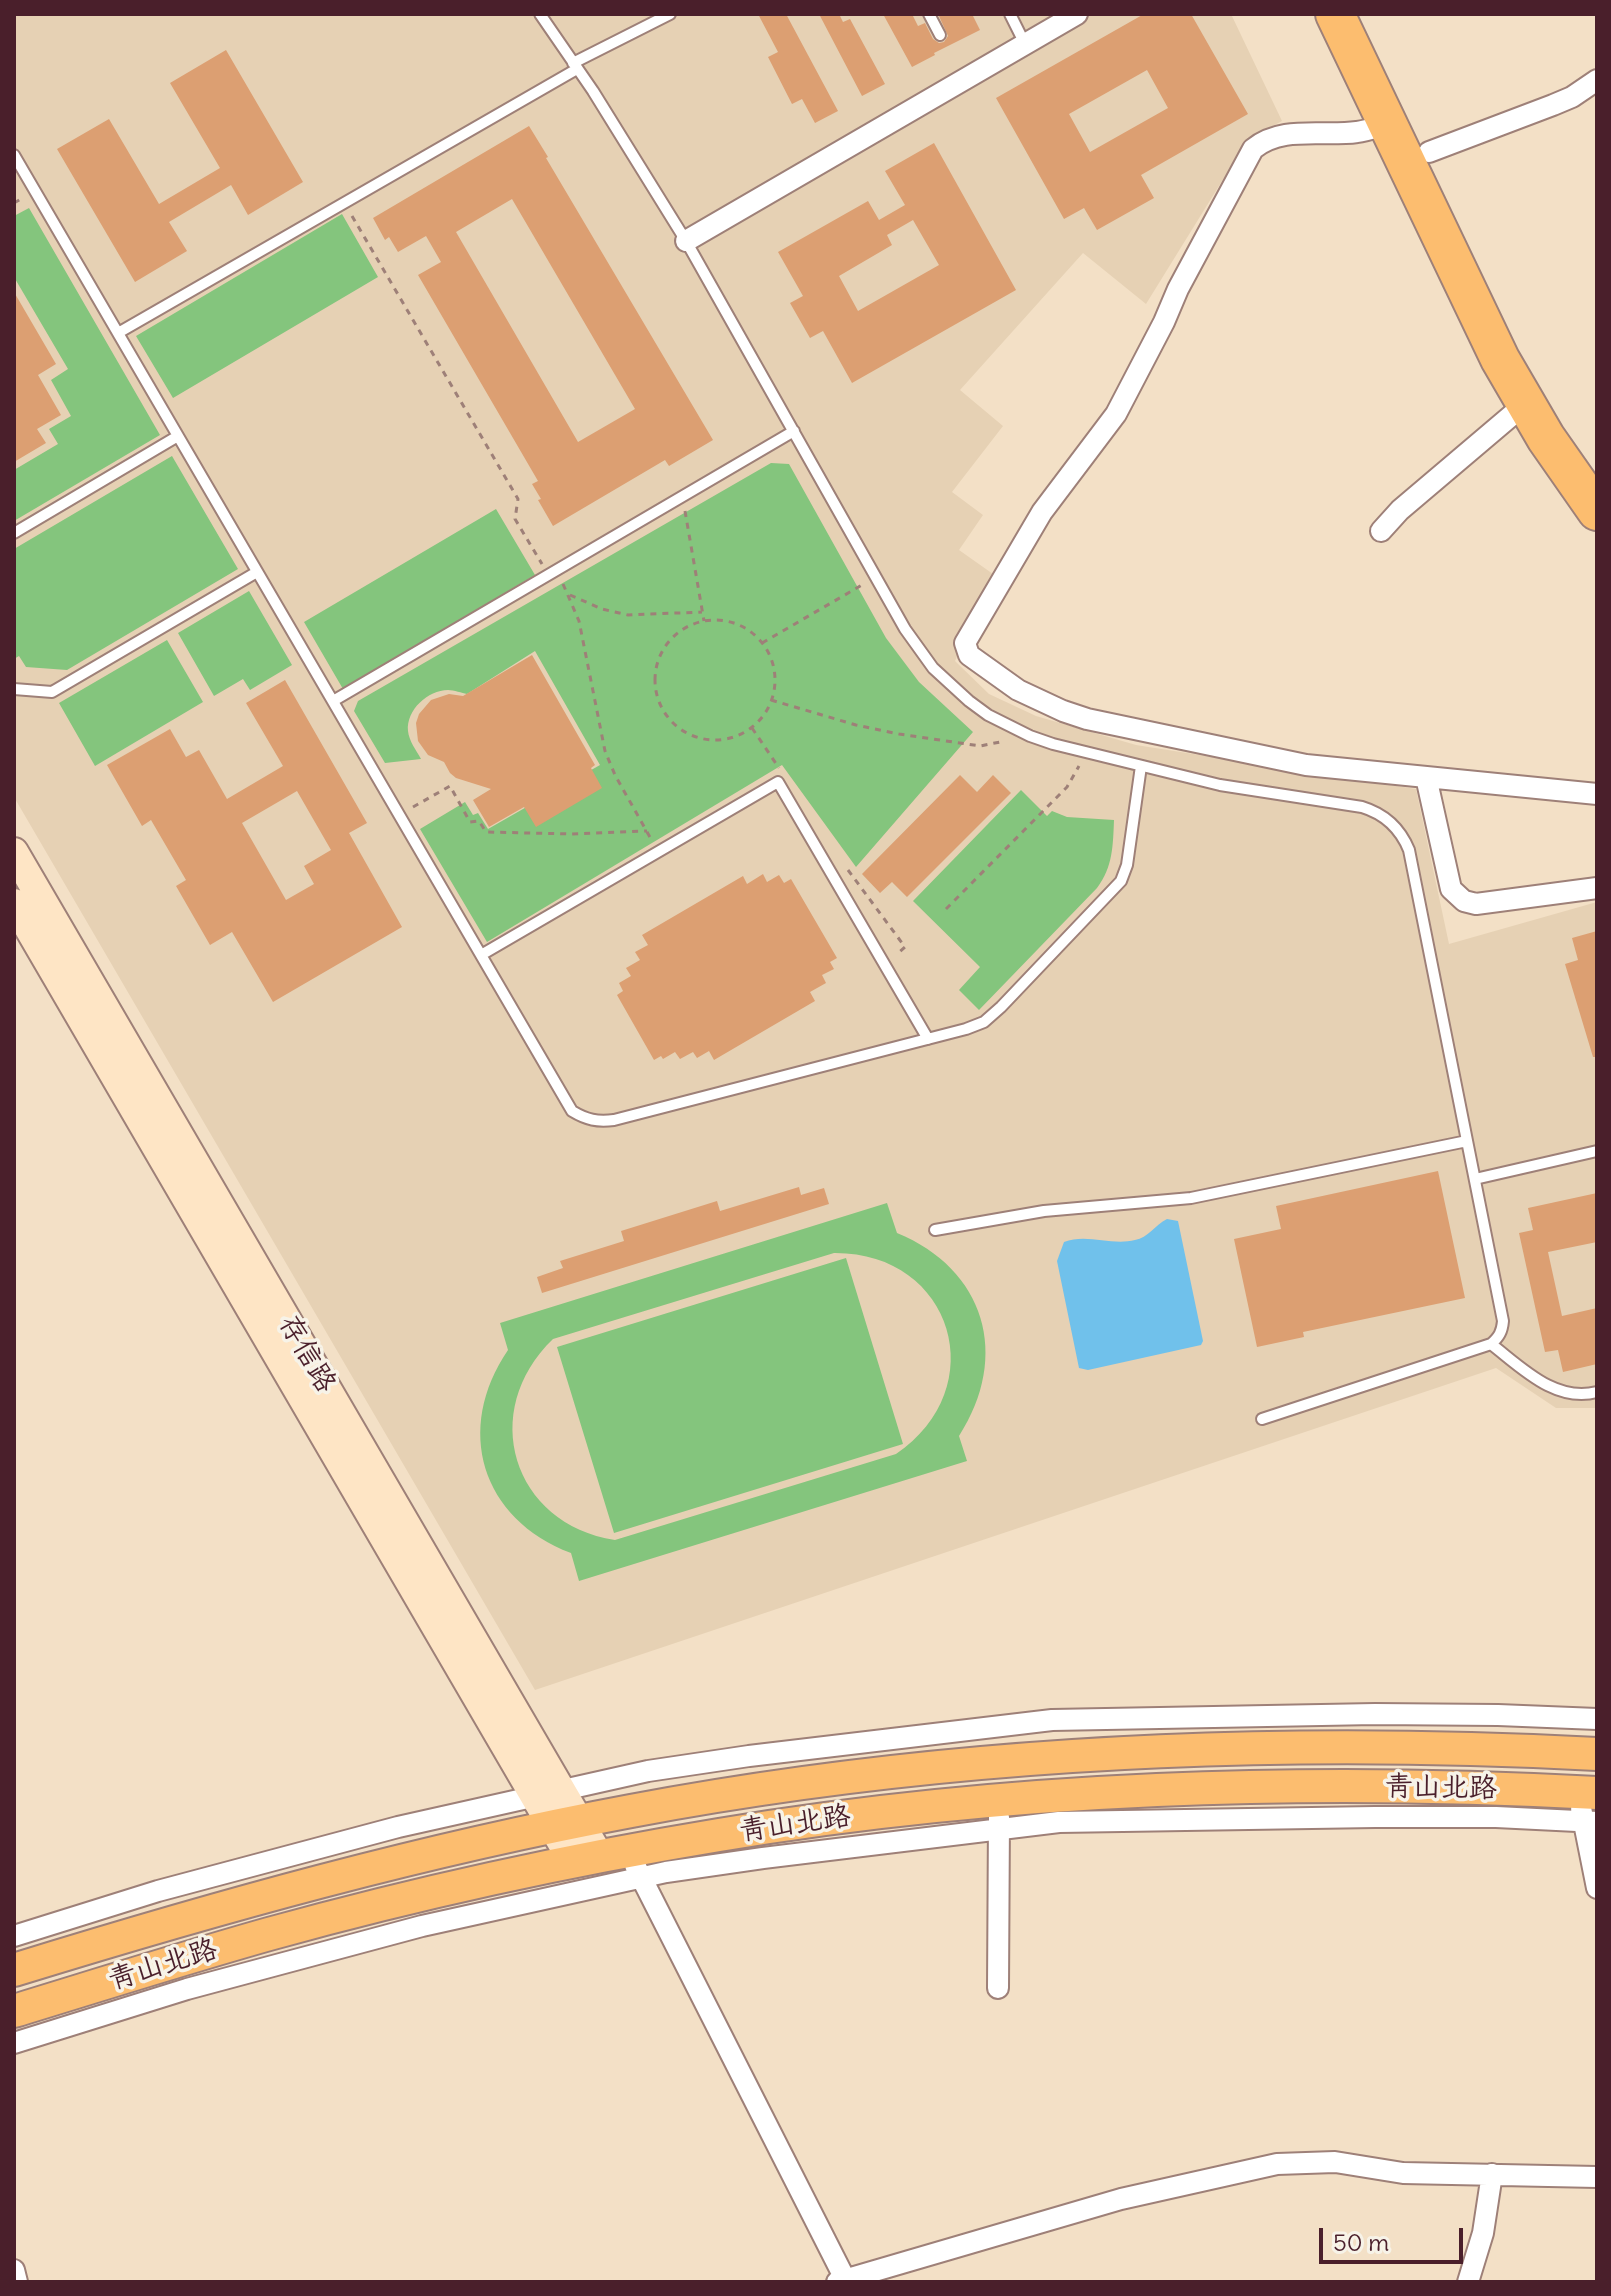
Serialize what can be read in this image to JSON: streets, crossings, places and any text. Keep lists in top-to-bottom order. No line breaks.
{"streets":{"main road":["青山北路"],"street":["存信路"]},"crossings":[["存信路","青山北路"]],"scale_bar":"50 m"}
